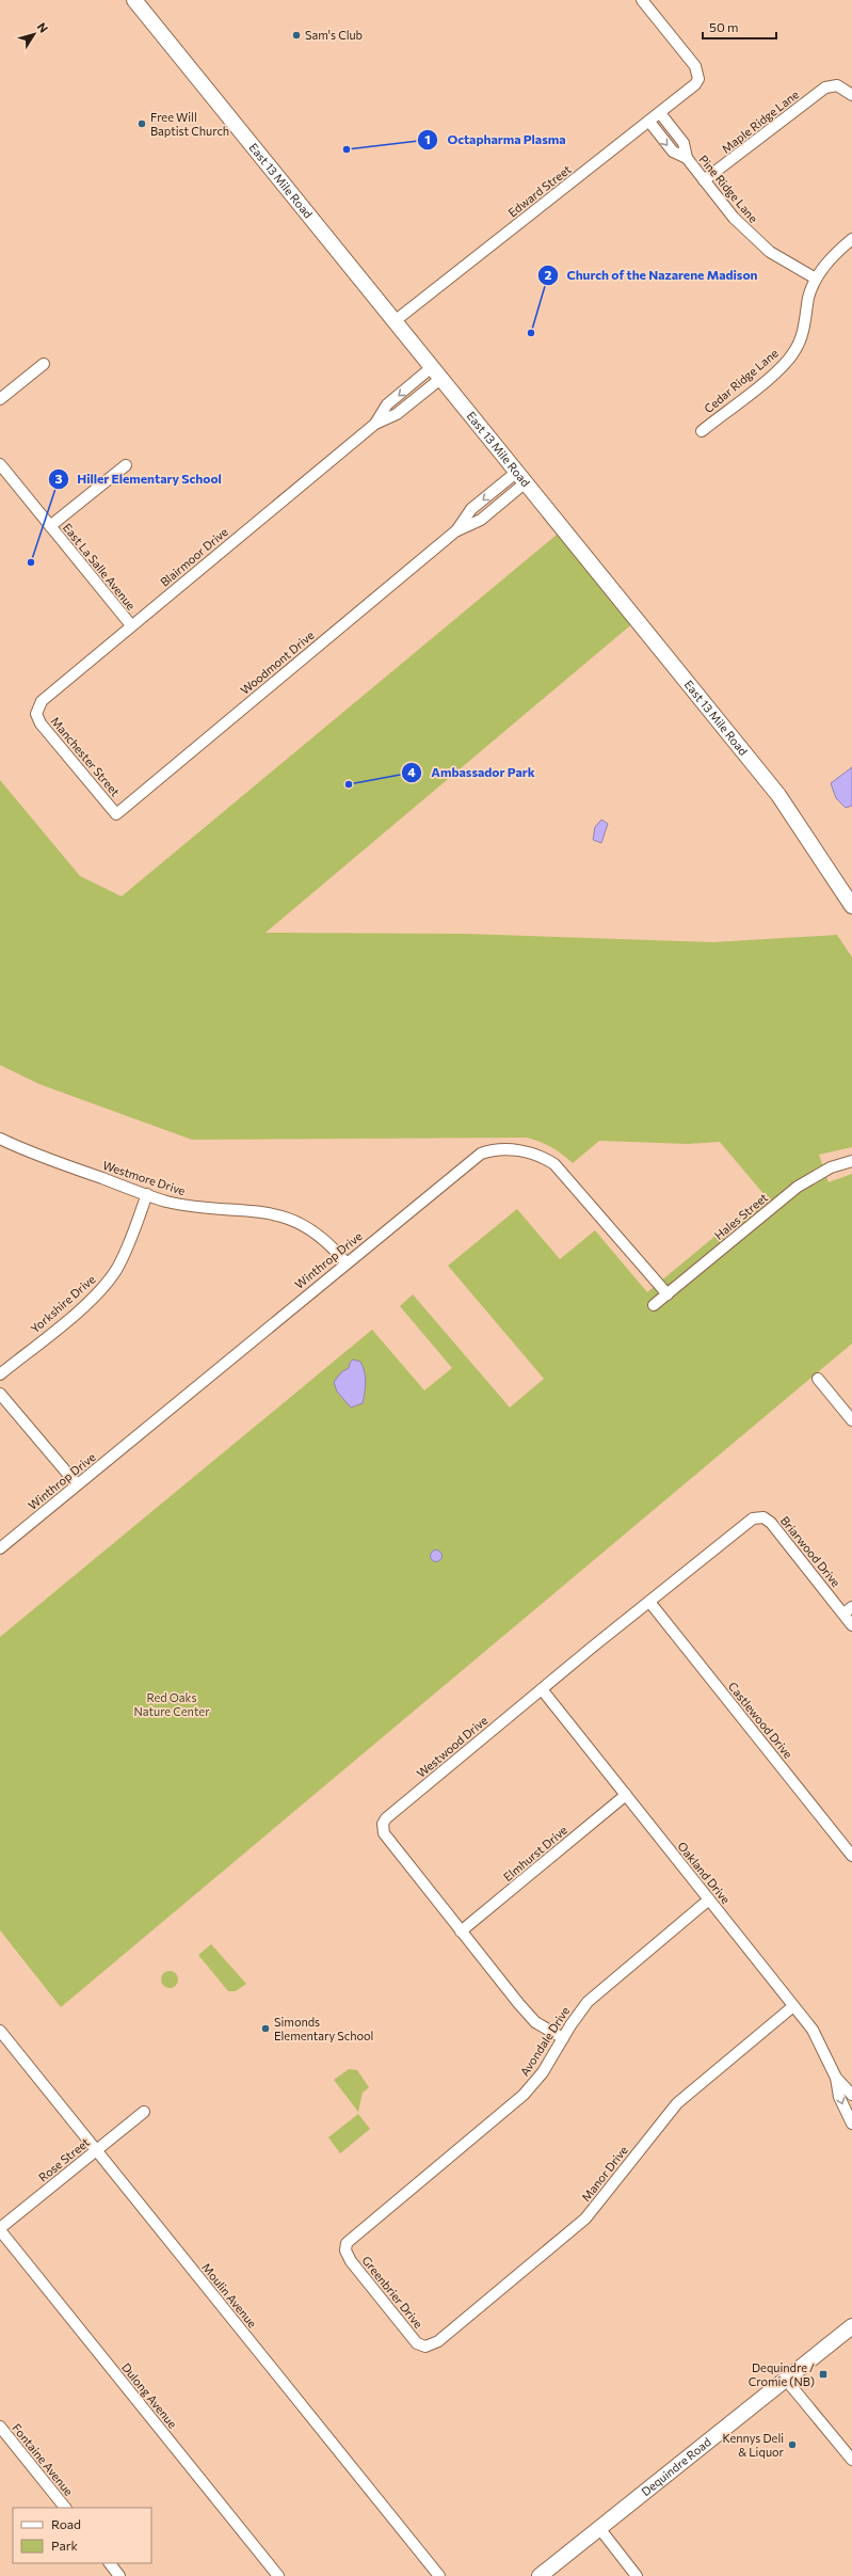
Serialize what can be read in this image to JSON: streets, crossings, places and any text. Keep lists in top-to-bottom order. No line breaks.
{"streets":{"main road":["East 13 Mile Road","Dequindre Road"],"street":["Maple Ridge Lane","Pine Ridge Lane","Edward Street","Cedar Ridge Lane","Blairmoor Drive","East La Salle Avenue","Woodmont Drive","Manchester Street","Westmore Drive","Hales Street","Winthrop Drive","Yorkshire Drive","Briarwood Drive","Castlewood Drive","Westwood Drive","Elmhurst Drive","Oakland Drive","Avondale Drive","Rose Street","Manor Drive","Greenbrier Drive","Moulin Avenue","Dulong Avenue","Fontaine Avenue"]},"crossings":[["Maple Ridge Lane","Pine Ridge Lane"],["East 13 Mile Road","Edward Street"],["East 13 Mile Road","Blairmoor Drive"],["East 13 Mile Road","Woodmont Drive"],["Pine Ridge Lane","Edward Street"],["Pine Ridge Lane","Cedar Ridge Lane"],["Blairmoor Drive","East La Salle Avenue"],["Blairmoor Drive","Manchester Street"],["Woodmont Drive","Manchester Street"],["Westmore Drive","Winthrop Drive"],["Westmore Drive","Yorkshire Drive"],["Hales Street","Winthrop Drive"],["Briarwood Drive","Westwood Drive"],["Castlewood Drive","Westwood Drive"],["Westwood Drive","Elmhurst Drive"],["Westwood Drive","Oakland Drive"],["Westwood Drive","Avondale Drive"],["Elmhurst Drive","Oakland Drive"],["Oakland Drive","Avondale Drive"],["Oakland Drive","Manor Drive"],["Avondale Drive","Greenbrier Drive"],["Rose Street","Moulin Avenue"],["Rose Street","Dulong Avenue"],["Manor Drive","Greenbrier Drive"]],"parks":["Red Oaks Nature Center"],"places":{"other":["Sam's Club","Free Will Baptist Church","Octapharma Plasma","Church of the Nazarene Madison","Hiller Elementary School","Ambassador Park","Simonds Elementary School","Kennys Deli & Liquor"],"transit":["Dequindre / Cromie (NB)"]},"legend":["Road","Park"],"scale_bar":"50 m","north":"top right"}
